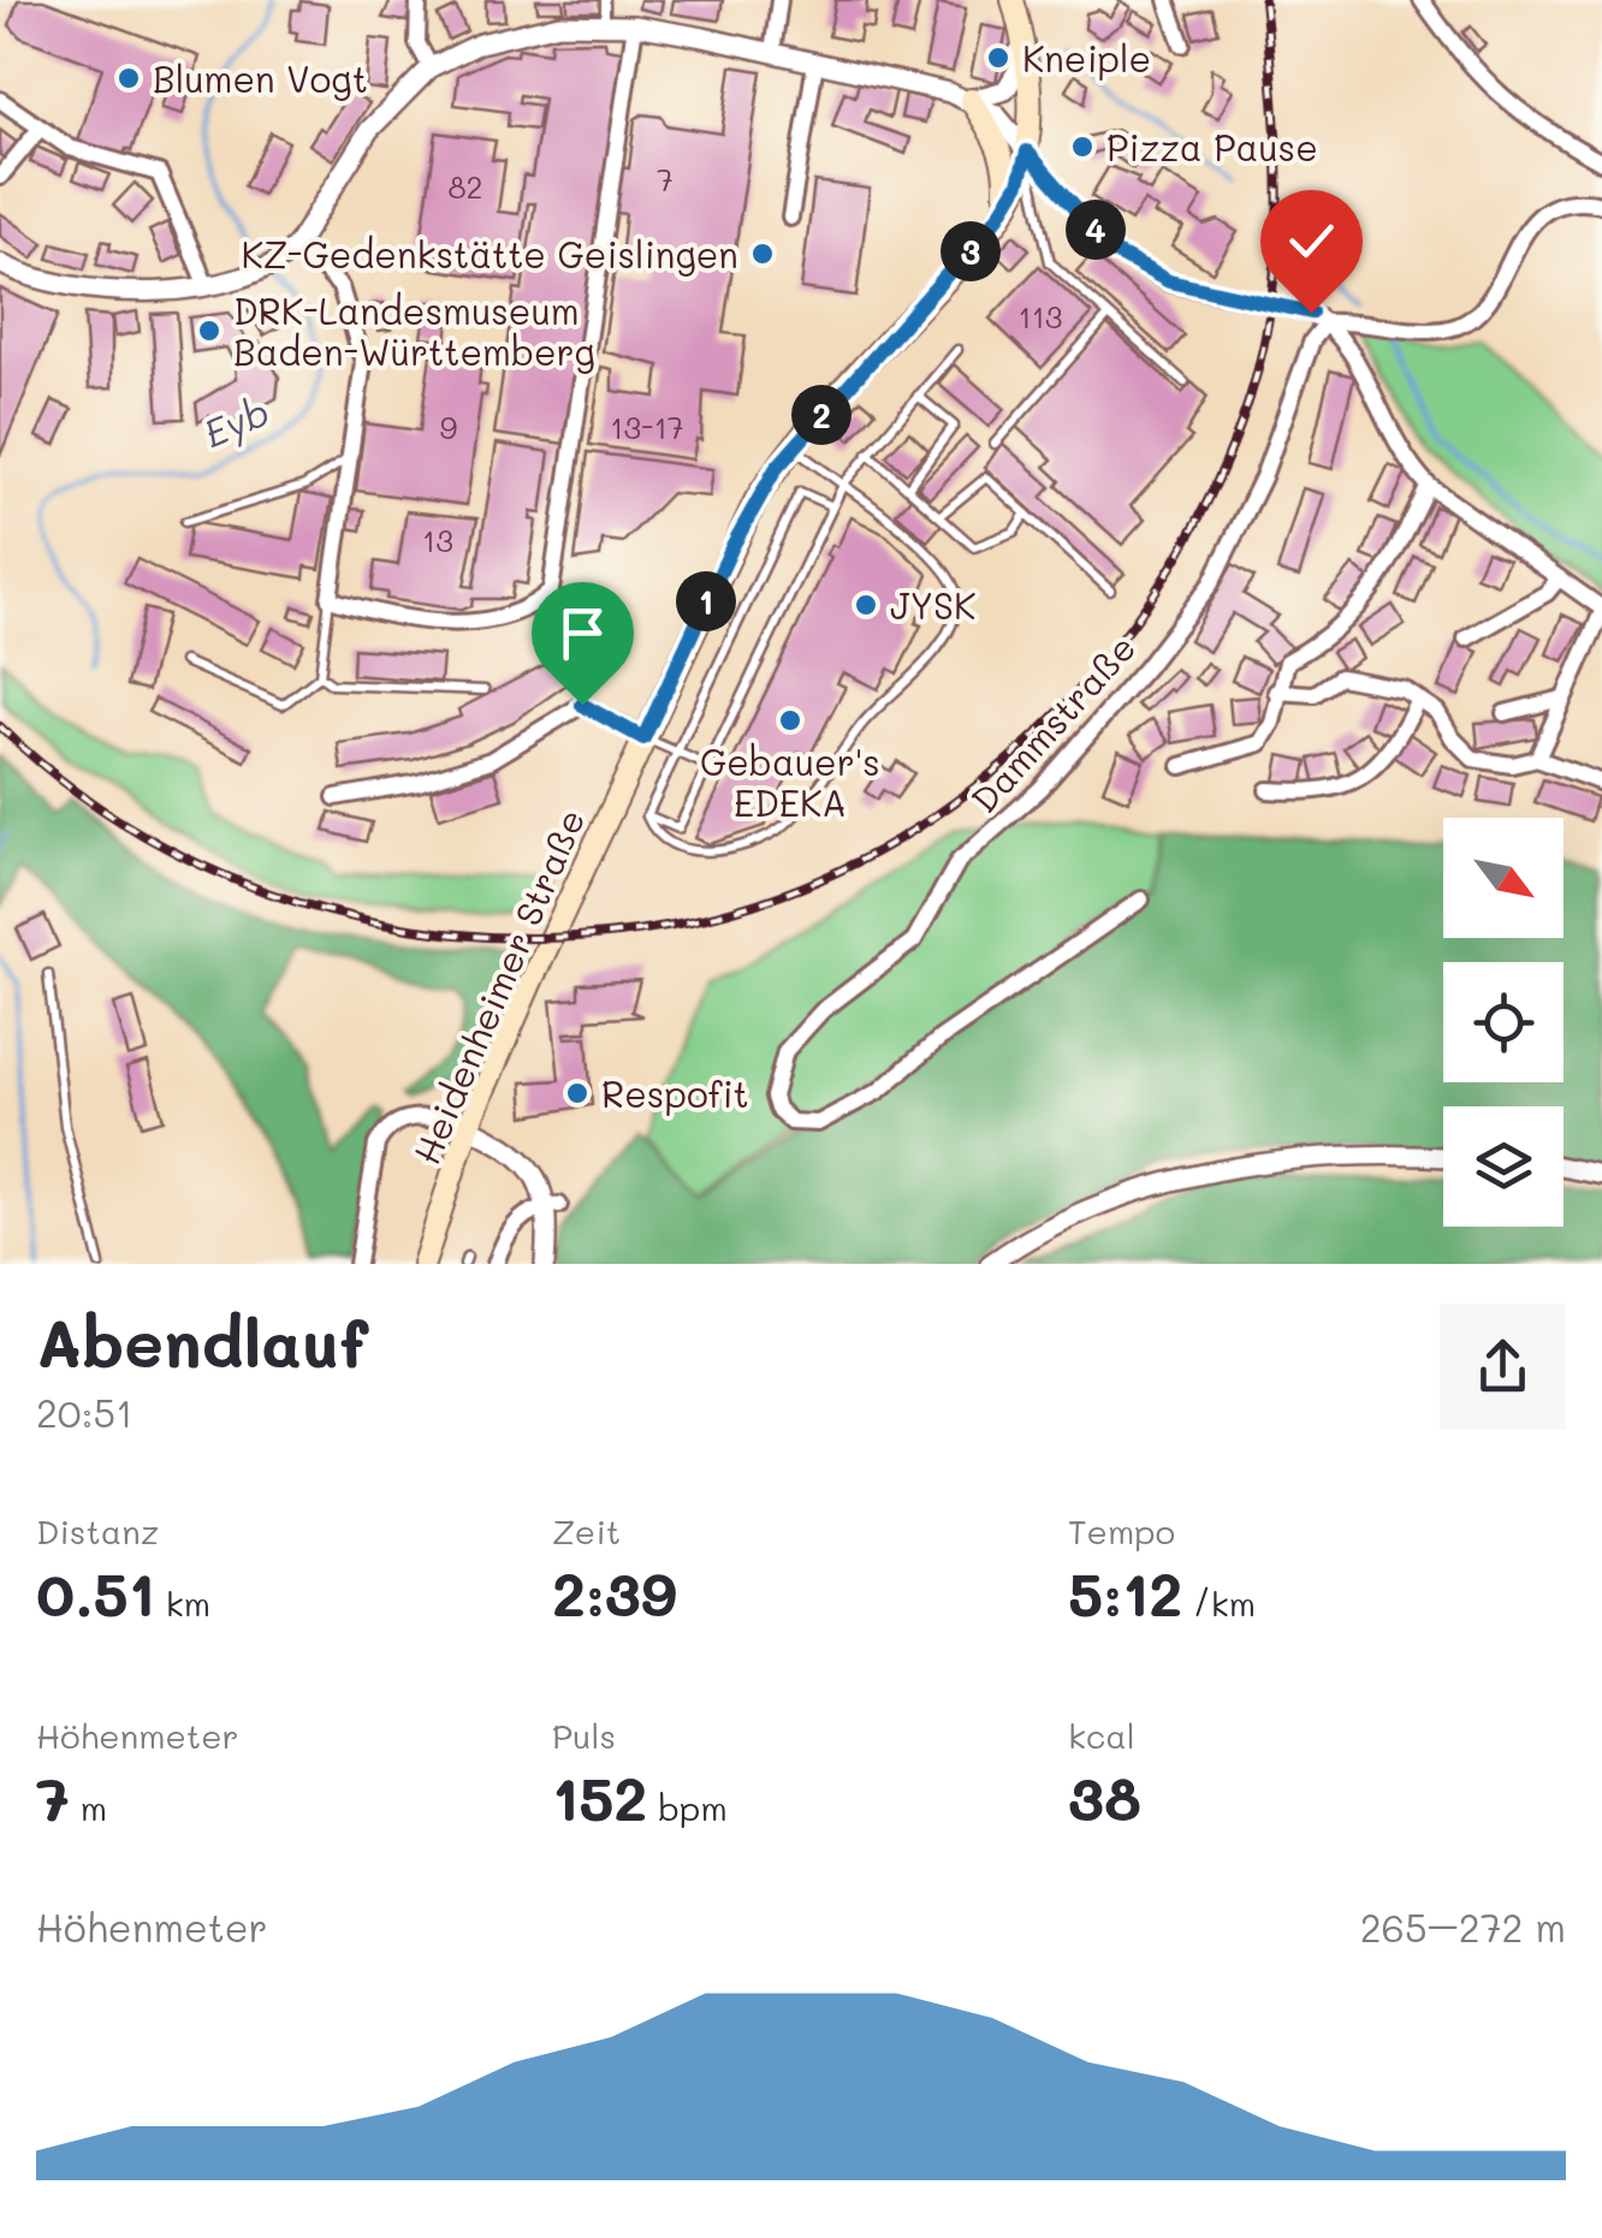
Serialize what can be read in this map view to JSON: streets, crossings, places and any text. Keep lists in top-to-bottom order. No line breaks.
{"streets":{"main road":["Heidenheimer Straße"],"street":["Dammstraße"]},"water":["Eyb"],"places":["Kneiple","Blumen Vogt","Pizza Pause","KZ-Gedenkstätte Geislingen","DRK-Landesmuseum Baden-Württemberg","JYSK","Gebauer's EDEKA","Respofit"],"house_numbers":["7","82","113","9","13-17","13"],"north":"bottom right","page":{"pins":["4","3","2","1"],"heading":["Abendlauf","20:51"],"stats":[["Distanz","0.51 km"],["Zeit","2:39"],["Tempo","5:12 /km"],["Höhenmeter","7 m"],["Puls","152 bpm"],["kcal","38"]],"chart":["Höhenmeter","265–272 m"]}}
